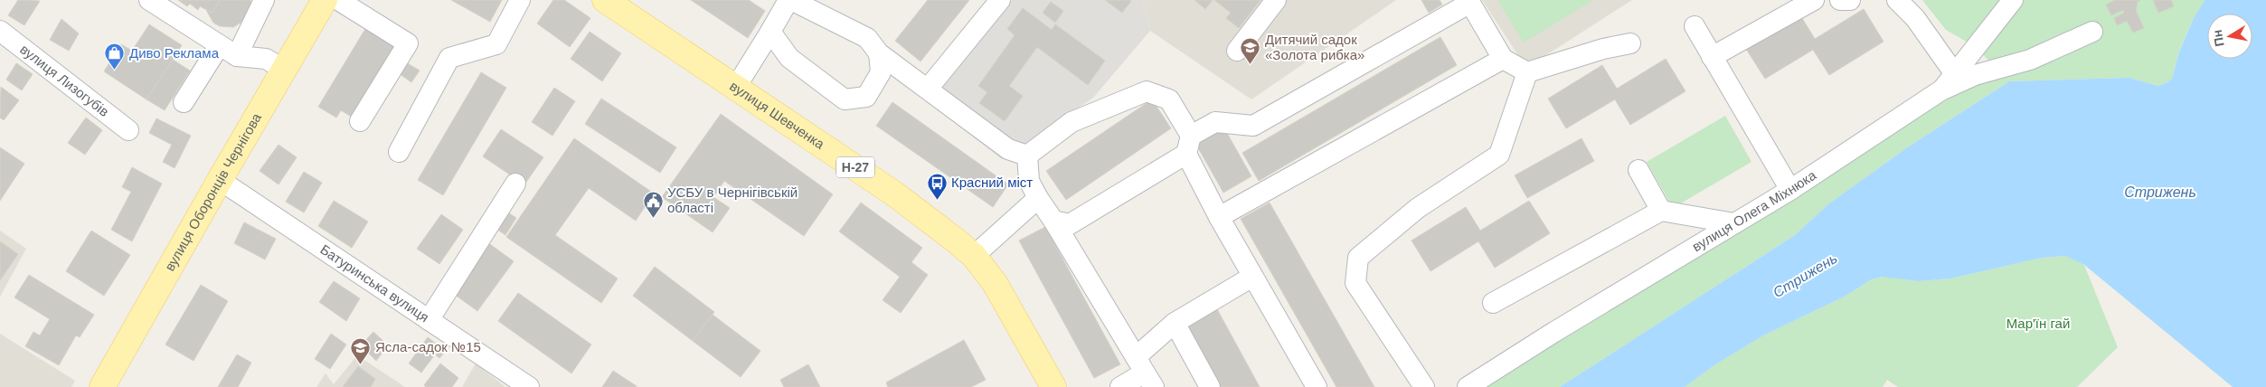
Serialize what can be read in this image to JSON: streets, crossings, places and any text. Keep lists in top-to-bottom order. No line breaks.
{"streets":{"main road":["вулиця Шевченка","Н-27","вулиця Оборонців Чернігова"],"street":["вулиця Лизогубів","вулиця Олега Міхнюка","Батуринська вулиця"]},"crossings":[["вулиця Оборонців Чернігова","Батуринська вулиця"]],"water":["Стрижень"],"parks":["Мар'їн гай"],"places":{"school or university":["Дитячий садок «Золота рибка»","Ясла-садок №15"],"shop":["Диво Реклама"],"bus stop":["Красний міст"],"public building":["УСБУ в Чернігівській області"]},"north":"left"}
